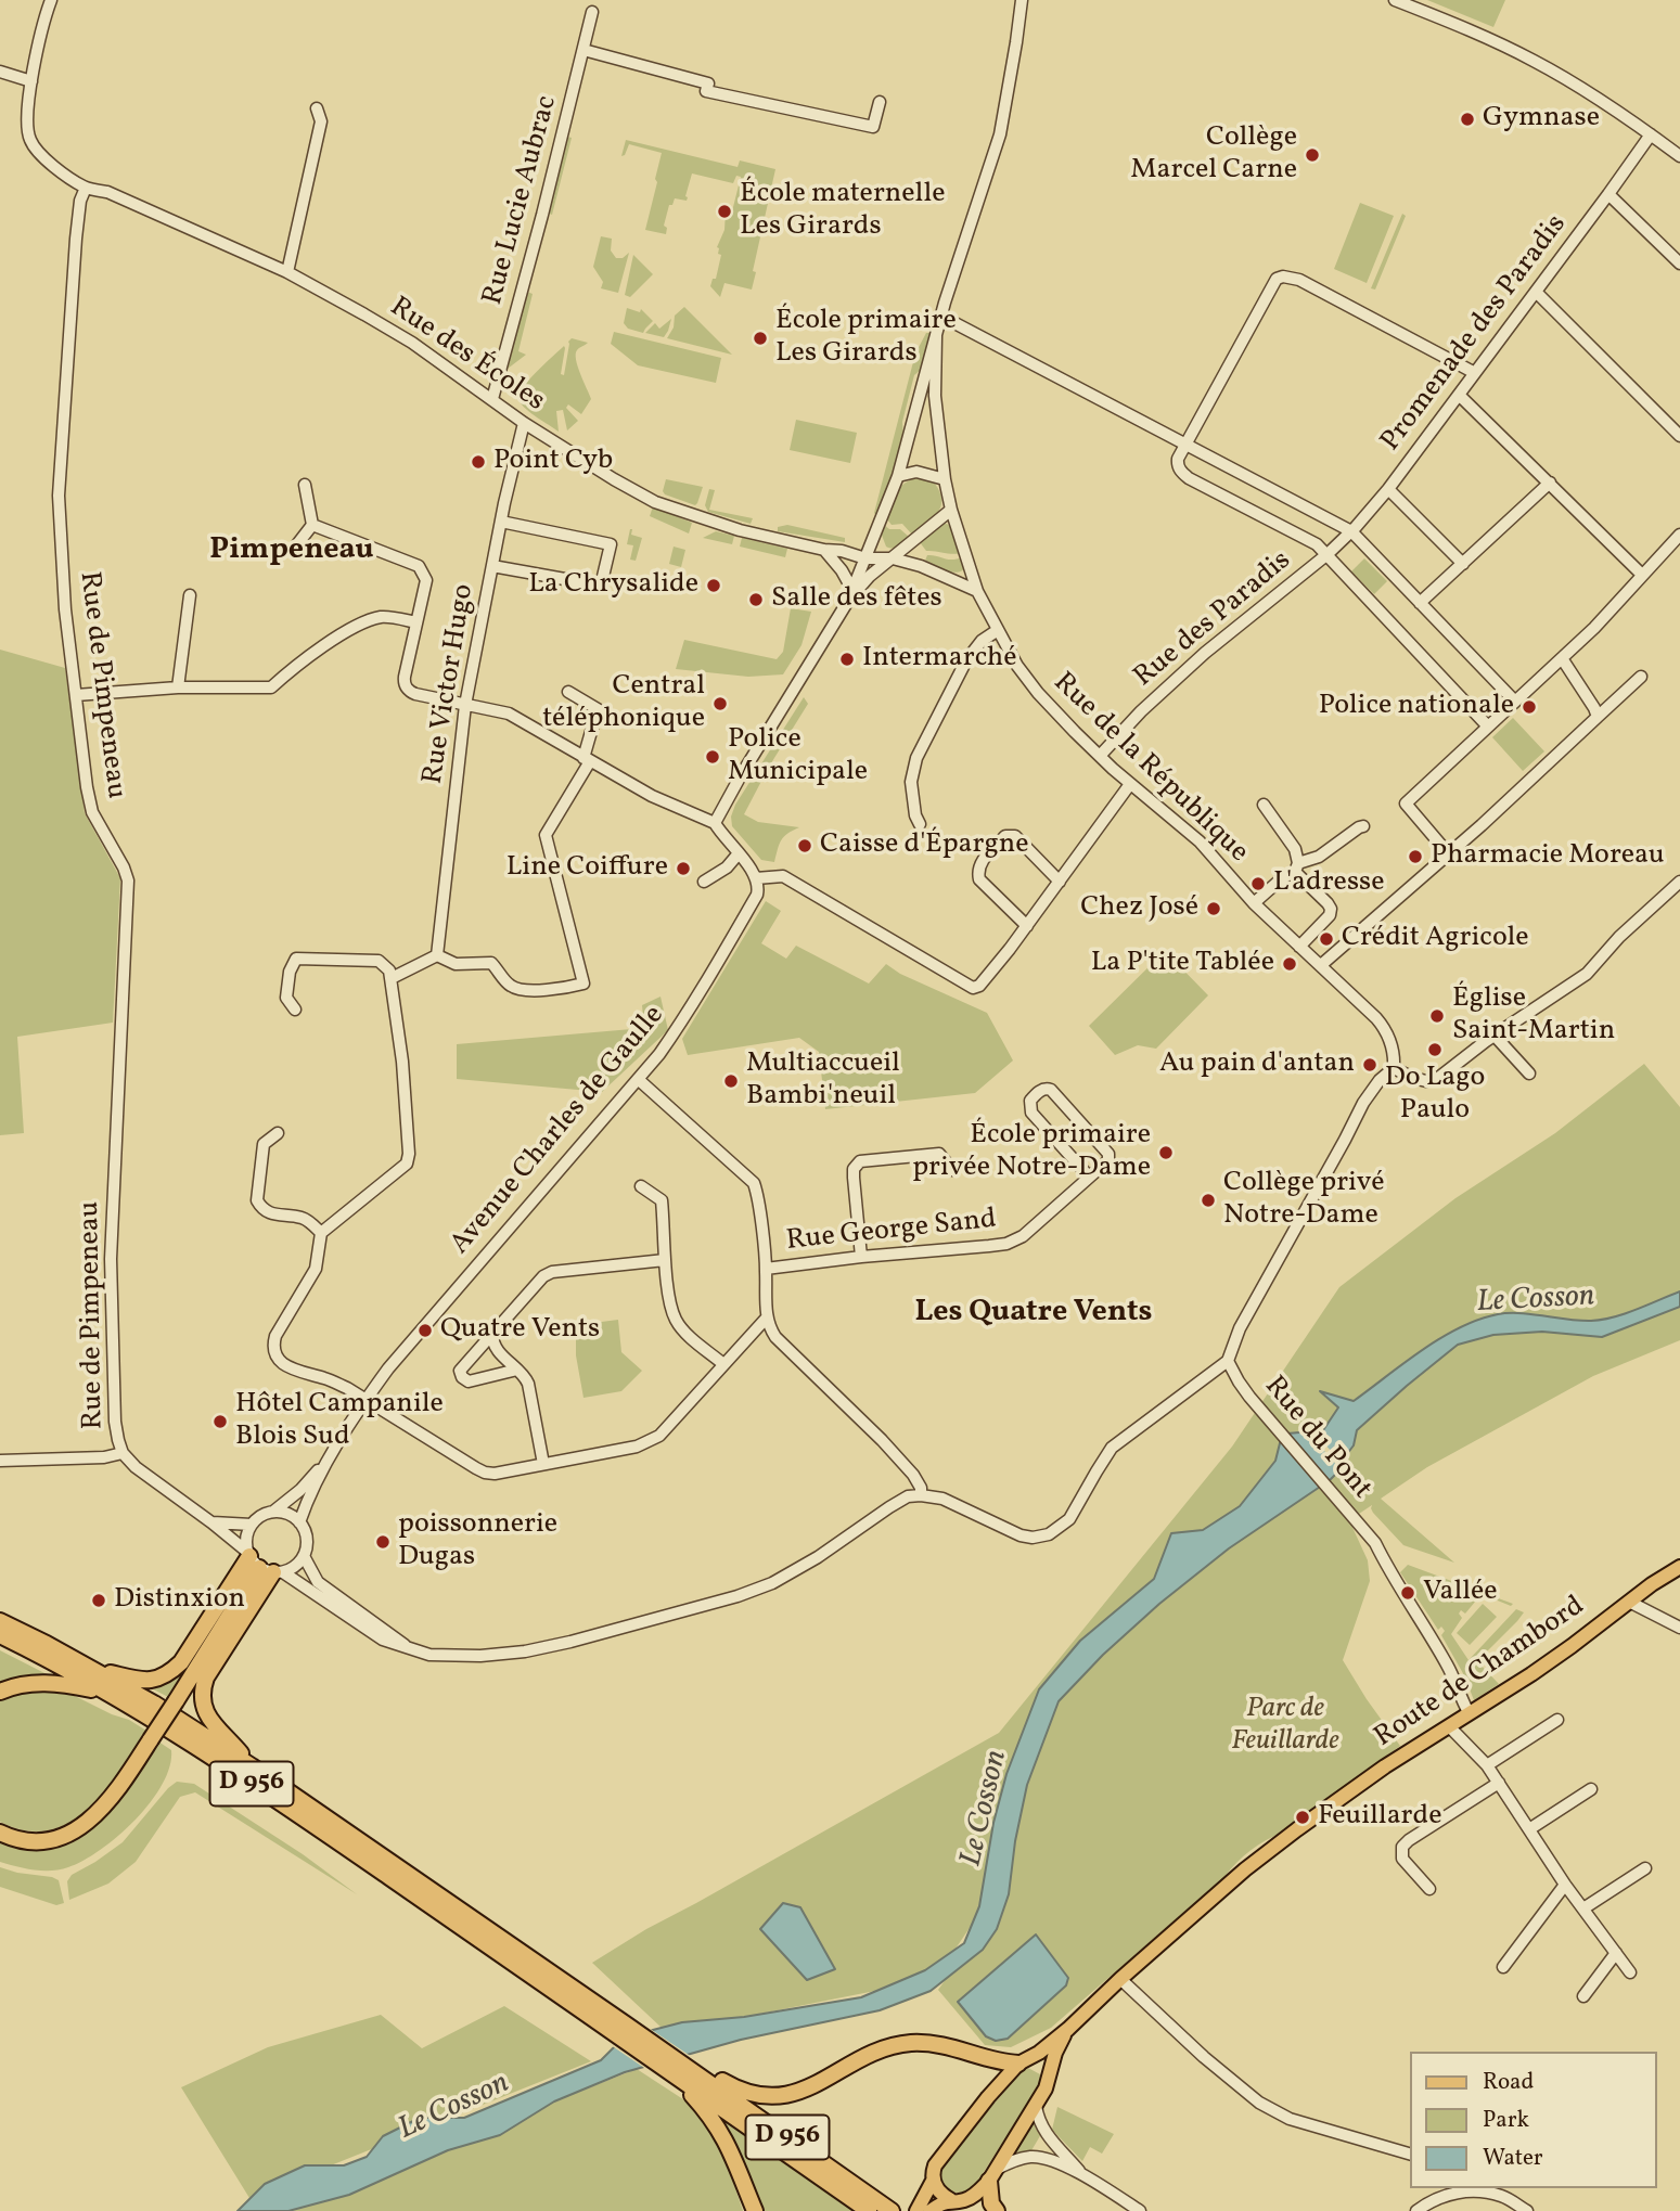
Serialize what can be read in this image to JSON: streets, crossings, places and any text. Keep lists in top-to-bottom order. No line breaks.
{"streets":{"highway":["D 956"],"main road":["Route de Chambord"],"street":["Rue Lucie Aubrac","Promenade des Paradis","Rue des Écoles","Rue des Paradis","Rue Victor Hugo","Rue de Pimpeneau","Rue de la République","Avenue Charles de Gaulle","Rue George Sand","Rue du Pont"]},"crossings":[["Rue Lucie Aubrac","Rue des Écoles"],["Promenade des Paradis","Rue des Paradis"],["Rue des Écoles","Rue Victor Hugo"],["Rue des Écoles","Rue de Pimpeneau"],["Rue des Écoles","Rue de la République"],["Rue des Paradis","Rue de la République"],["Avenue Charles de Gaulle","D 956"],["Rue du Pont","Route de Chambord"]],"districts":["Pimpeneau","Les Quatre Vents"],"water":["Le Cosson"],"parks":["Parc de Feuillarde"],"places":["Gymnase","Collège Marcel Carne","École maternelle Les Girards","École primaire Les Girards","Point Cyb","La Chrysalide","Salle des fêtes","Intermarché","Central téléphonique","Police nationale","Police Municipale","Caisse d'Épargne","Pharmacie Moreau","Line Coiffure","L'adresse","Chez José","Crédit Agricole","La P'tite Tablée","Église Saint-Martin","Do Lago Paulo","Au pain d'antan","Multiaccueil Bambi'neuil","École primaire privée Notre-Dame","Collège privé Notre-Dame","Quatre Vents","Hôtel Campanile Blois Sud","poissonnerie Dugas","Vallée","Distinxion","Feuillarde"],"legend":["Road","Park","Water"]}
